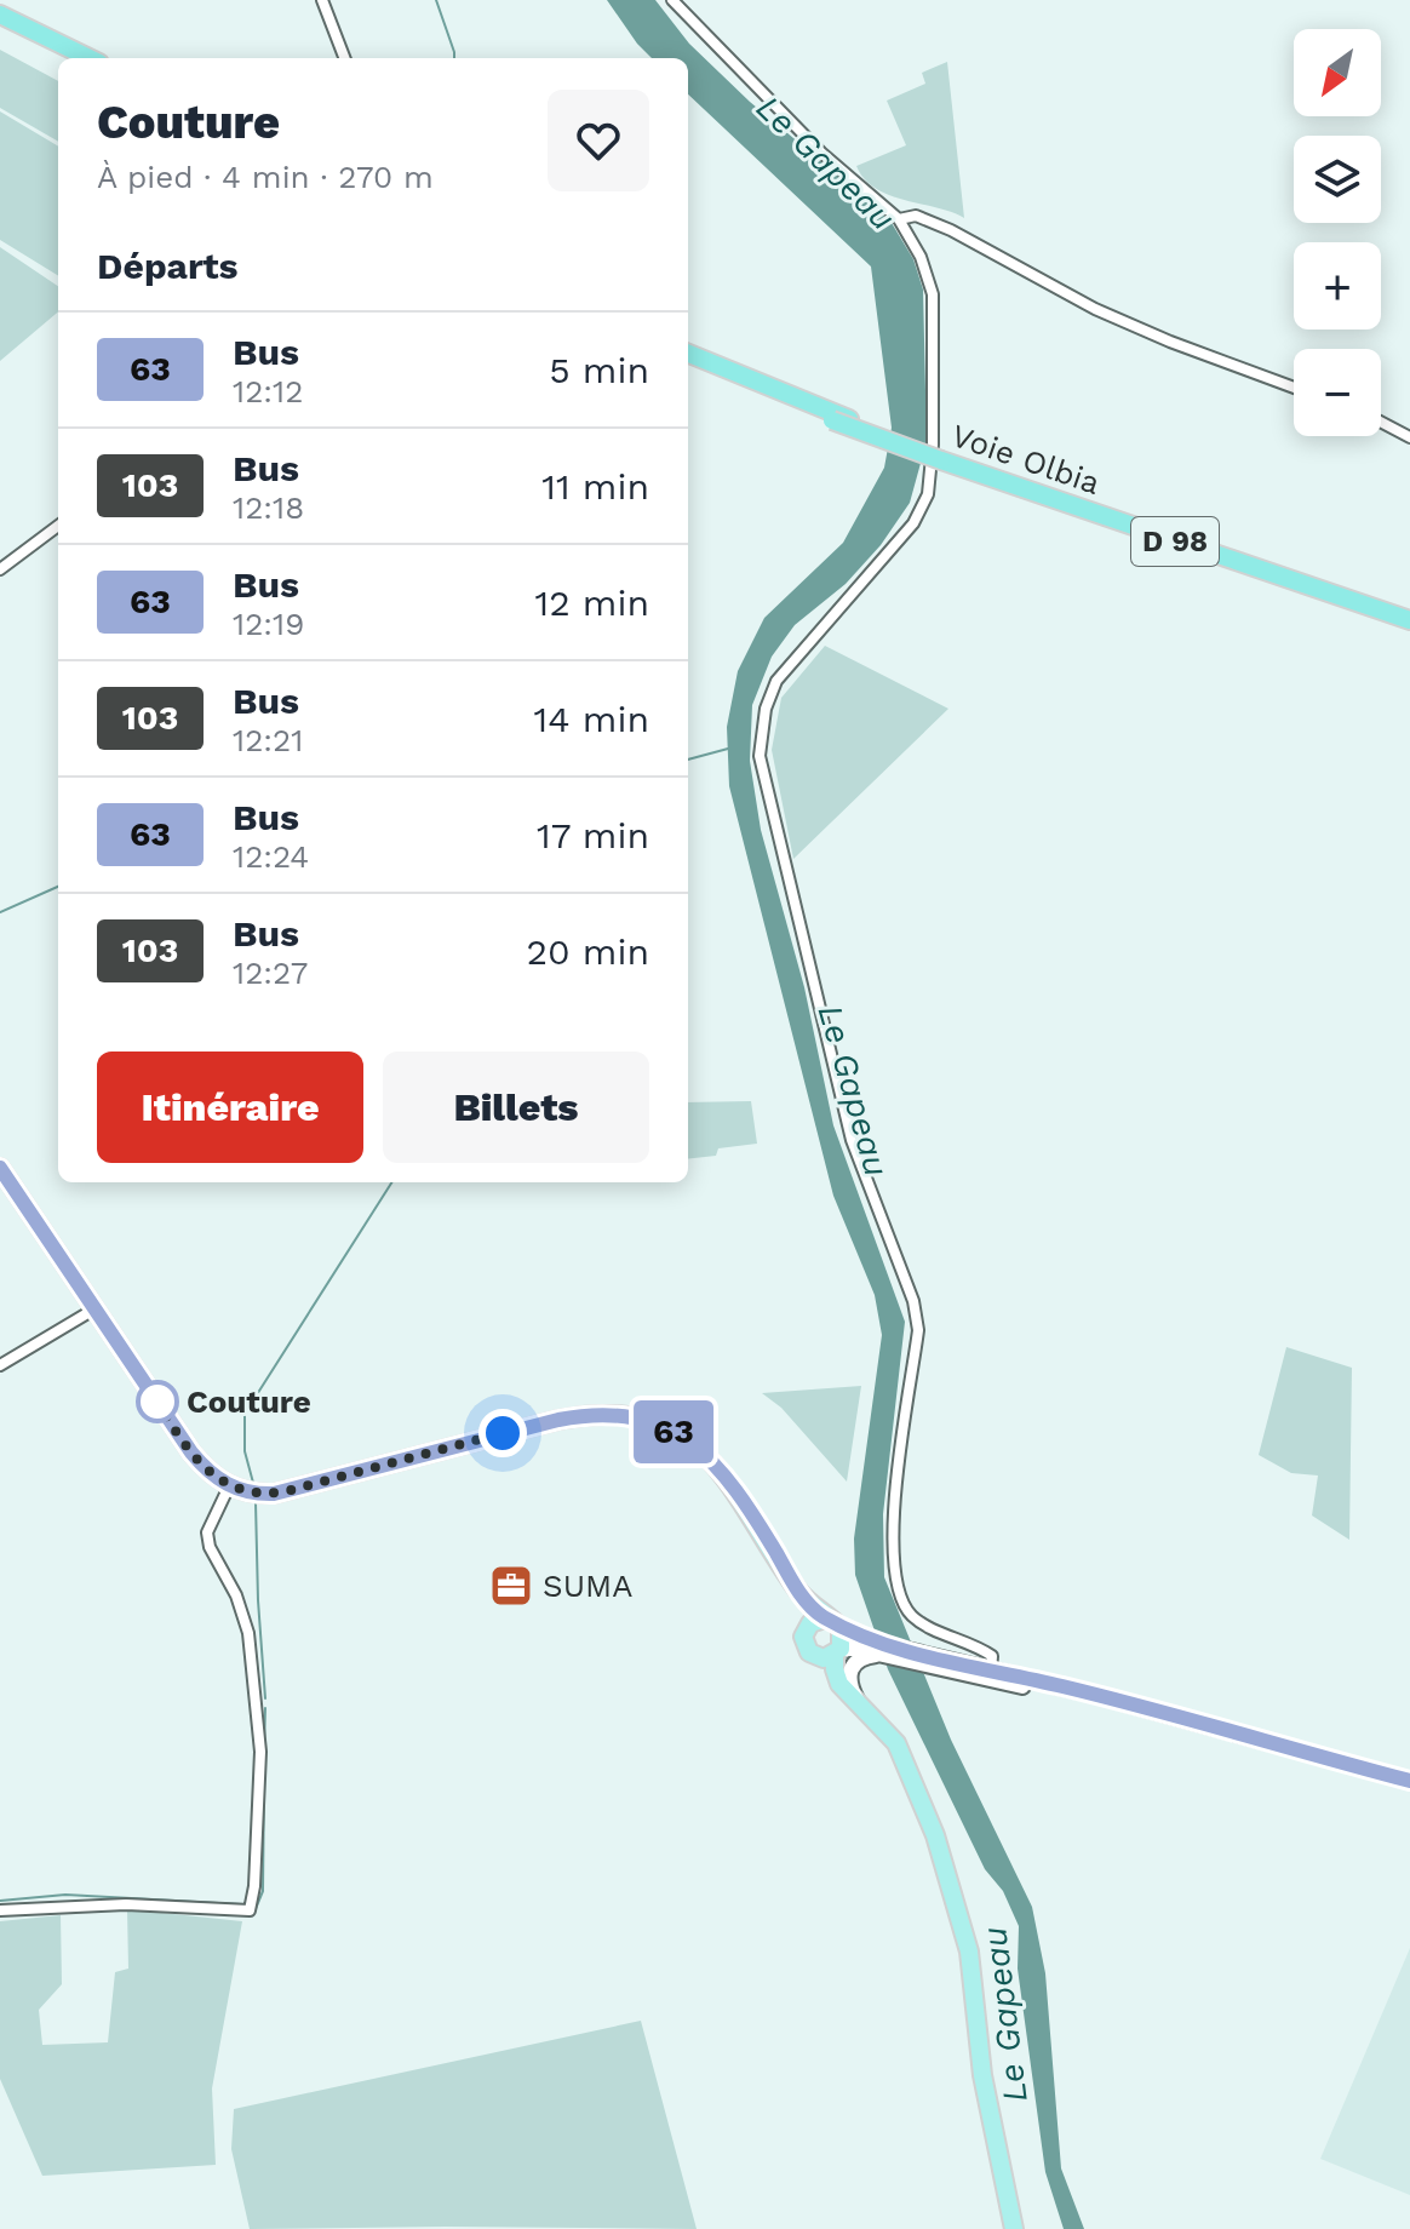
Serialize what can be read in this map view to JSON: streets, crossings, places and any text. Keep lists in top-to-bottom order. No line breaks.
{"streets":{"highway":["Voie Olbia","D 98"]},"water":["Le Gapeau"],"places":{"other":["Couture"],"office":["SUMA"]},"lines":["bus line 63"],"north":"bottom left","page":{"on_map":"63","map_buttons":["+","−"],"heading":[["Couture","À pied · 4 min · 270 m"],"Départs"],"list":[{"mark":"63","name":"Bus","note":"12:12","value":"5 min"},{"mark":"103","name":"Bus","note":"12:18","value":"11 min"},{"mark":"63","name":"Bus","note":"12:19","value":"12 min"},{"mark":"103","name":"Bus","note":"12:21","value":"14 min"},{"mark":"63","name":"Bus","note":"12:24","value":"17 min"},{"mark":"103","name":"Bus","note":"12:27","value":"20 min"}],"buttons":["Itinéraire","Billets"]}}
